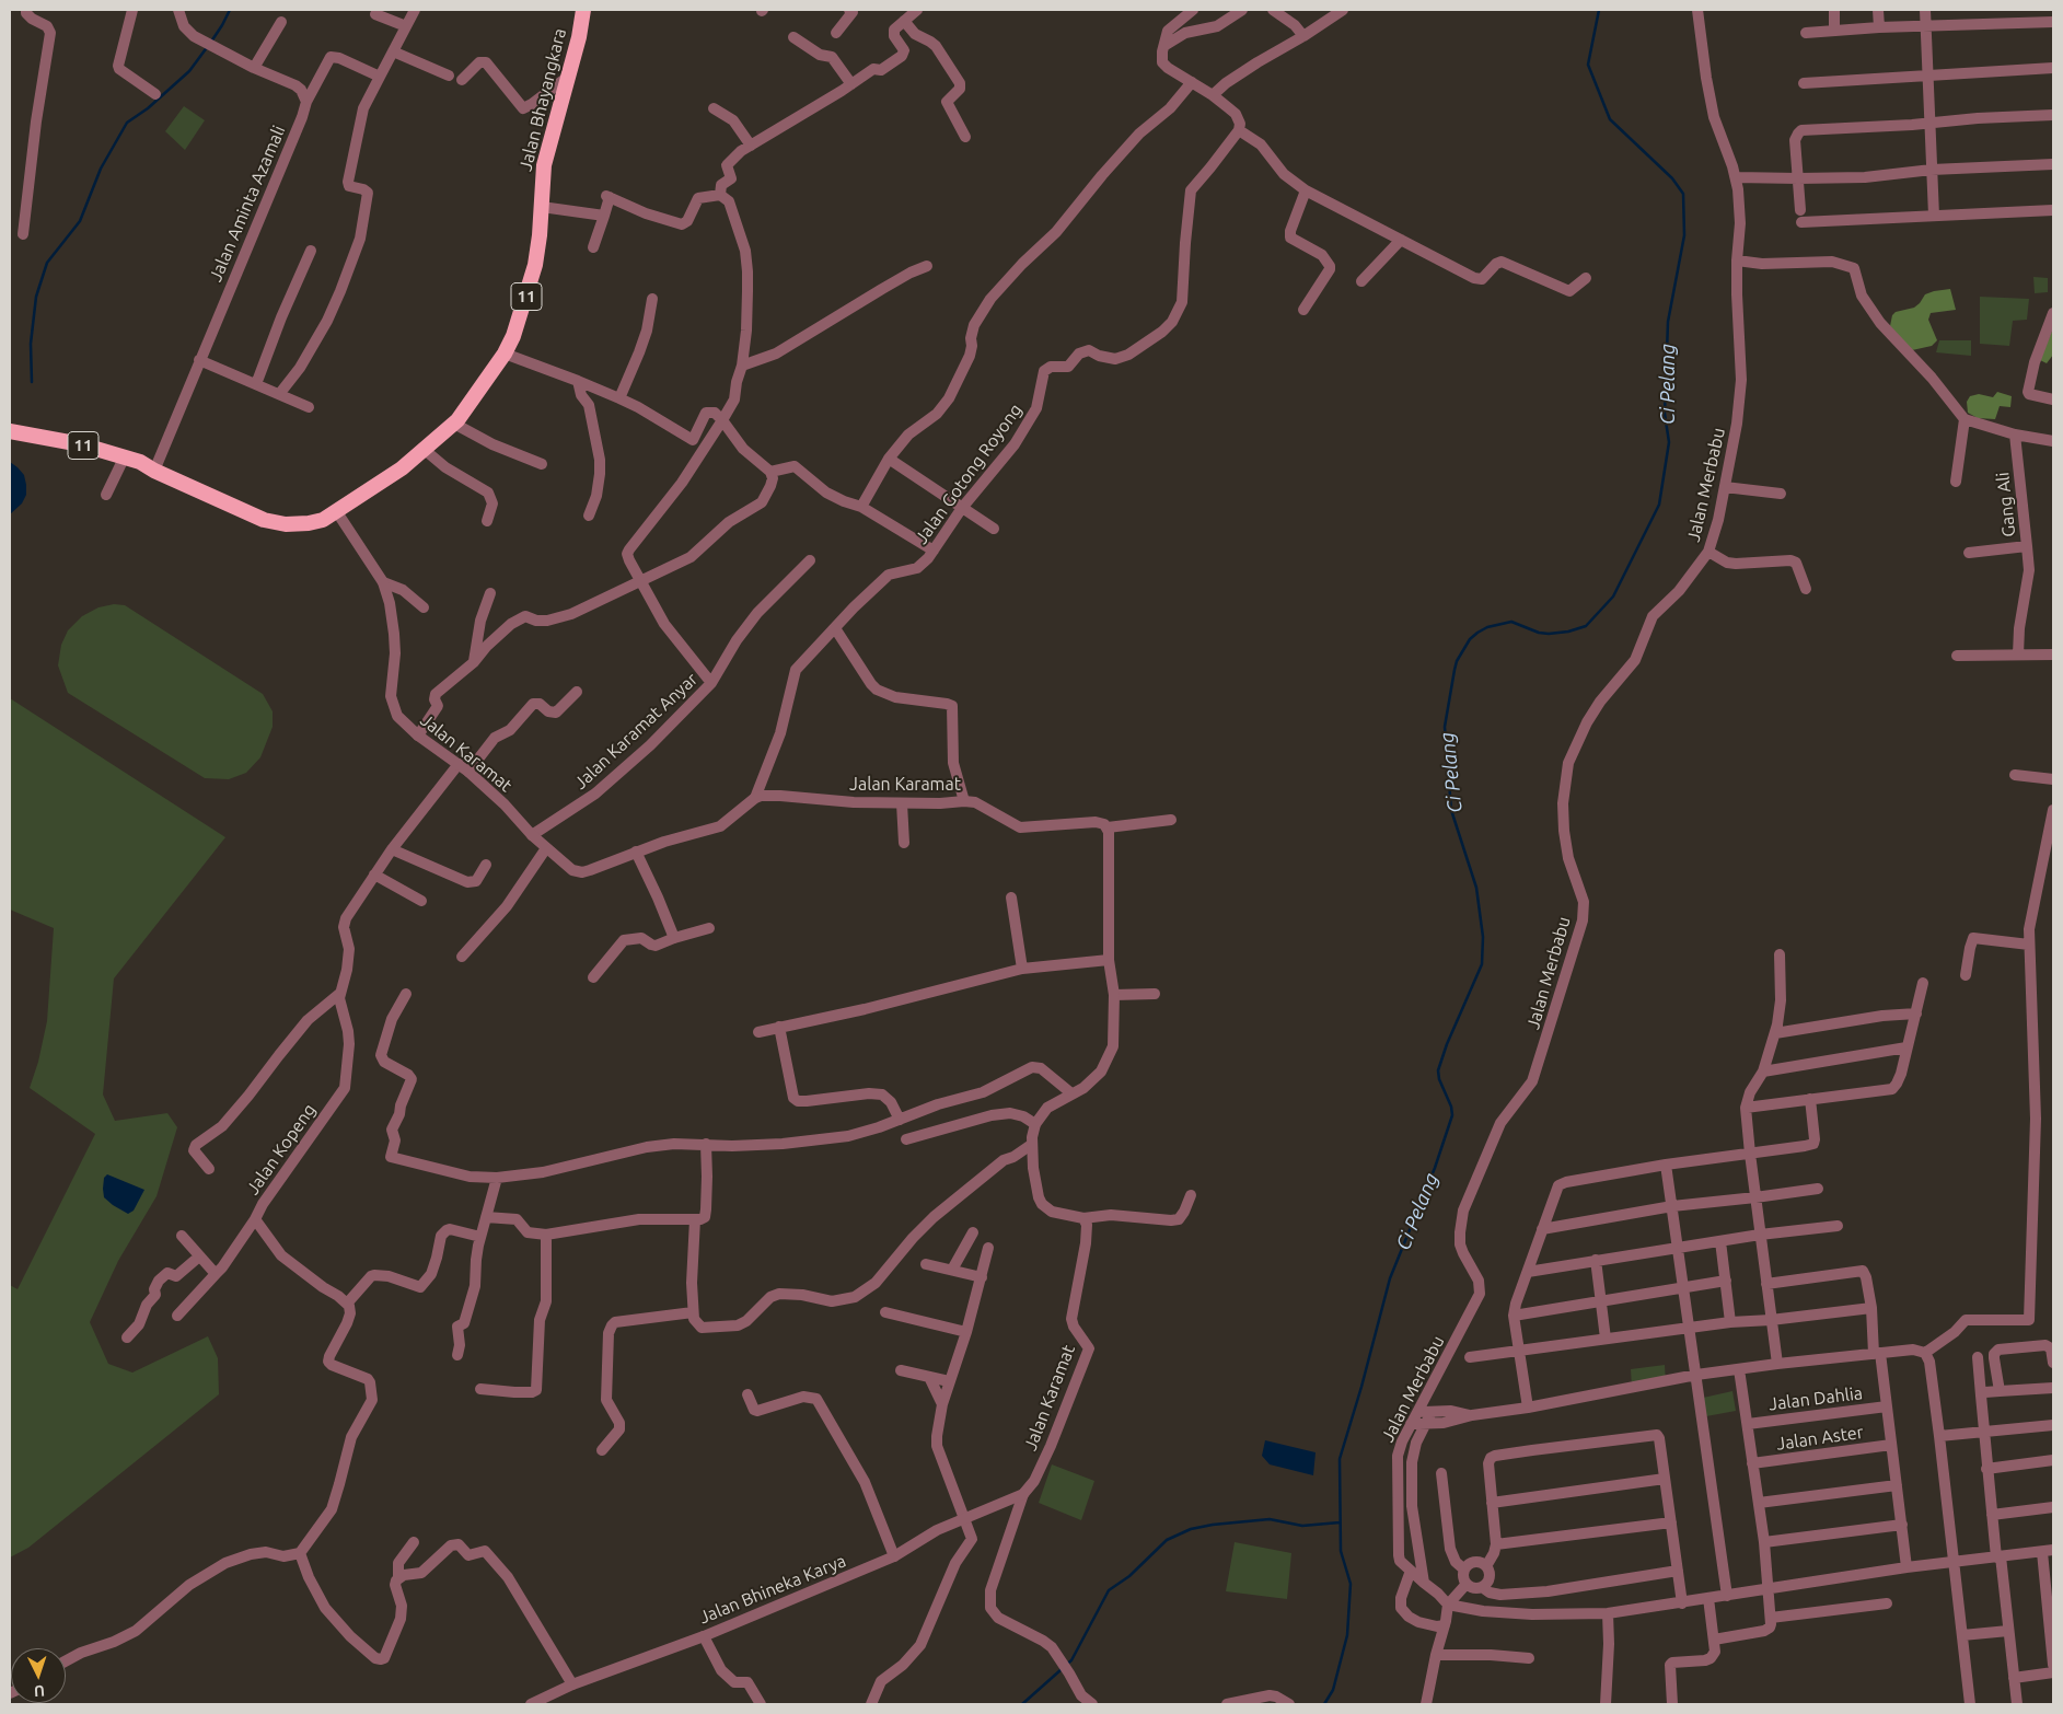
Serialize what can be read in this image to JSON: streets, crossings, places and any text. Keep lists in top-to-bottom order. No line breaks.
{"streets":{"highway":["Jalan Bhayangkara","11"],"street":["Jalan Aminta Azamali","Jalan Gotong Royong","Jalan Merbabu","Gang Ali","Jalan Karamat Anyar","Jalan Karamat","Jalan Kopeng","Jalan Dahlia","Jalan Aster","Jalan Bhineka Karya"]},"crossings":[["Jalan Bhayangkara","Jalan Aminta Azamali"],["Jalan Bhayangkara","Jalan Karamat"],["Jalan Gotong Royong","Jalan Karamat"],["Jalan Karamat Anyar","Jalan Karamat"],["Jalan Karamat","Jalan Kopeng"],["Jalan Karamat","Jalan Bhineka Karya"]],"water":["Ci Pelang"],"north":"bottom"}
